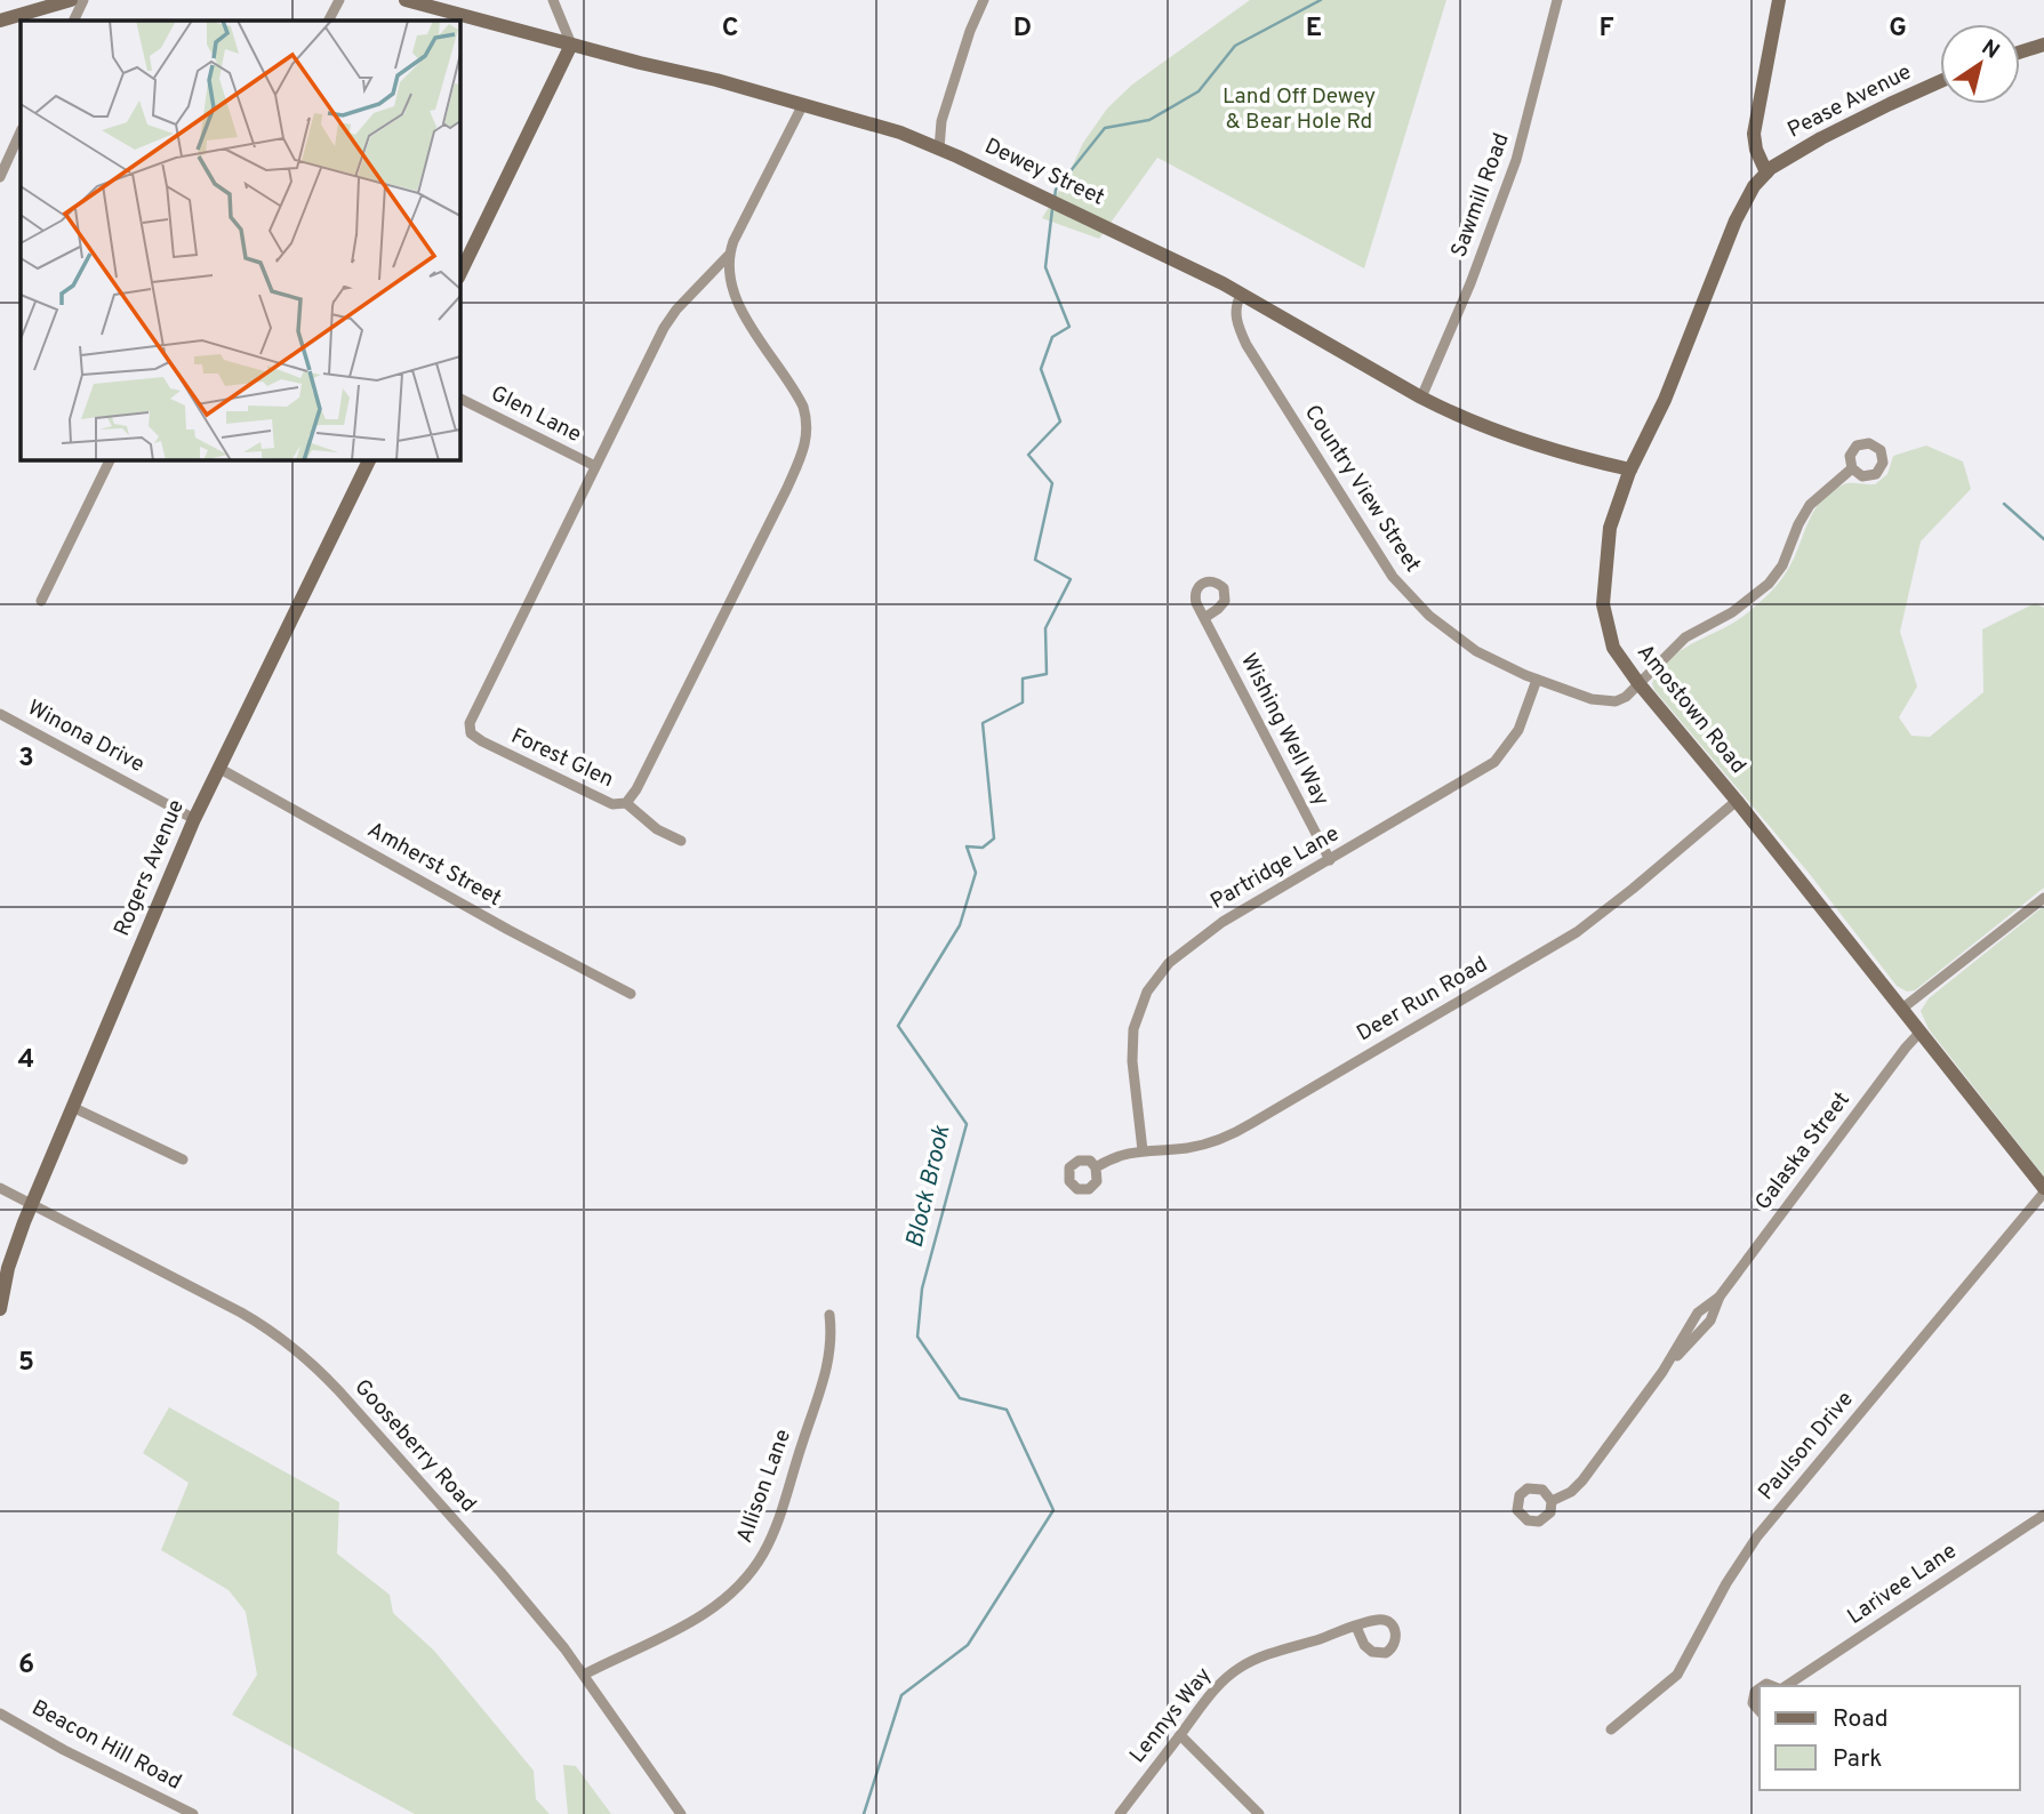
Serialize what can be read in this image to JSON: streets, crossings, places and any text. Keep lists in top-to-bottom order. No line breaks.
{"streets":{"main road":["Pease Avenue","Dewey Street","Amostown Road","Rogers Avenue"],"street":["Sawmill Road","Glen Lane","Country View Street","Wishing Well Way","Winona Drive","Forest Glen","Amherst Street","Partridge Lane","Deer Run Road","Galaska Street","Gooseberry Road","Paulson Drive","Allison Lane","Larivee Lane","Lennys Way","Beacon Hill Road"]},"crossings":[["Pease Avenue","Amostown Road"],["Dewey Street","Sawmill Road"],["Dewey Street","Country View Street"],["Dewey Street","Amostown Road"],["Dewey Street","Forest Glen"],["Glen Lane","Forest Glen"],["Country View Street","Amostown Road"],["Country View Street","Partridge Lane"],["Amostown Road","Deer Run Road"],["Amostown Road","Galaska Street"],["Amostown Road","Paulson Drive"],["Wishing Well Way","Partridge Lane"],["Winona Drive","Rogers Avenue"],["Amherst Street","Rogers Avenue"],["Rogers Avenue","Gooseberry Road"],["Partridge Lane","Deer Run Road"],["Gooseberry Road","Allison Lane"]],"water":["Block Brook"],"parks":["Land Off Dewey & Bear Hole Rd"],"legend":["Road","Park"],"north":"top right","grid":{"columns":["C","D","E","F","G"],"rows":["3","4","5","6"]}}
